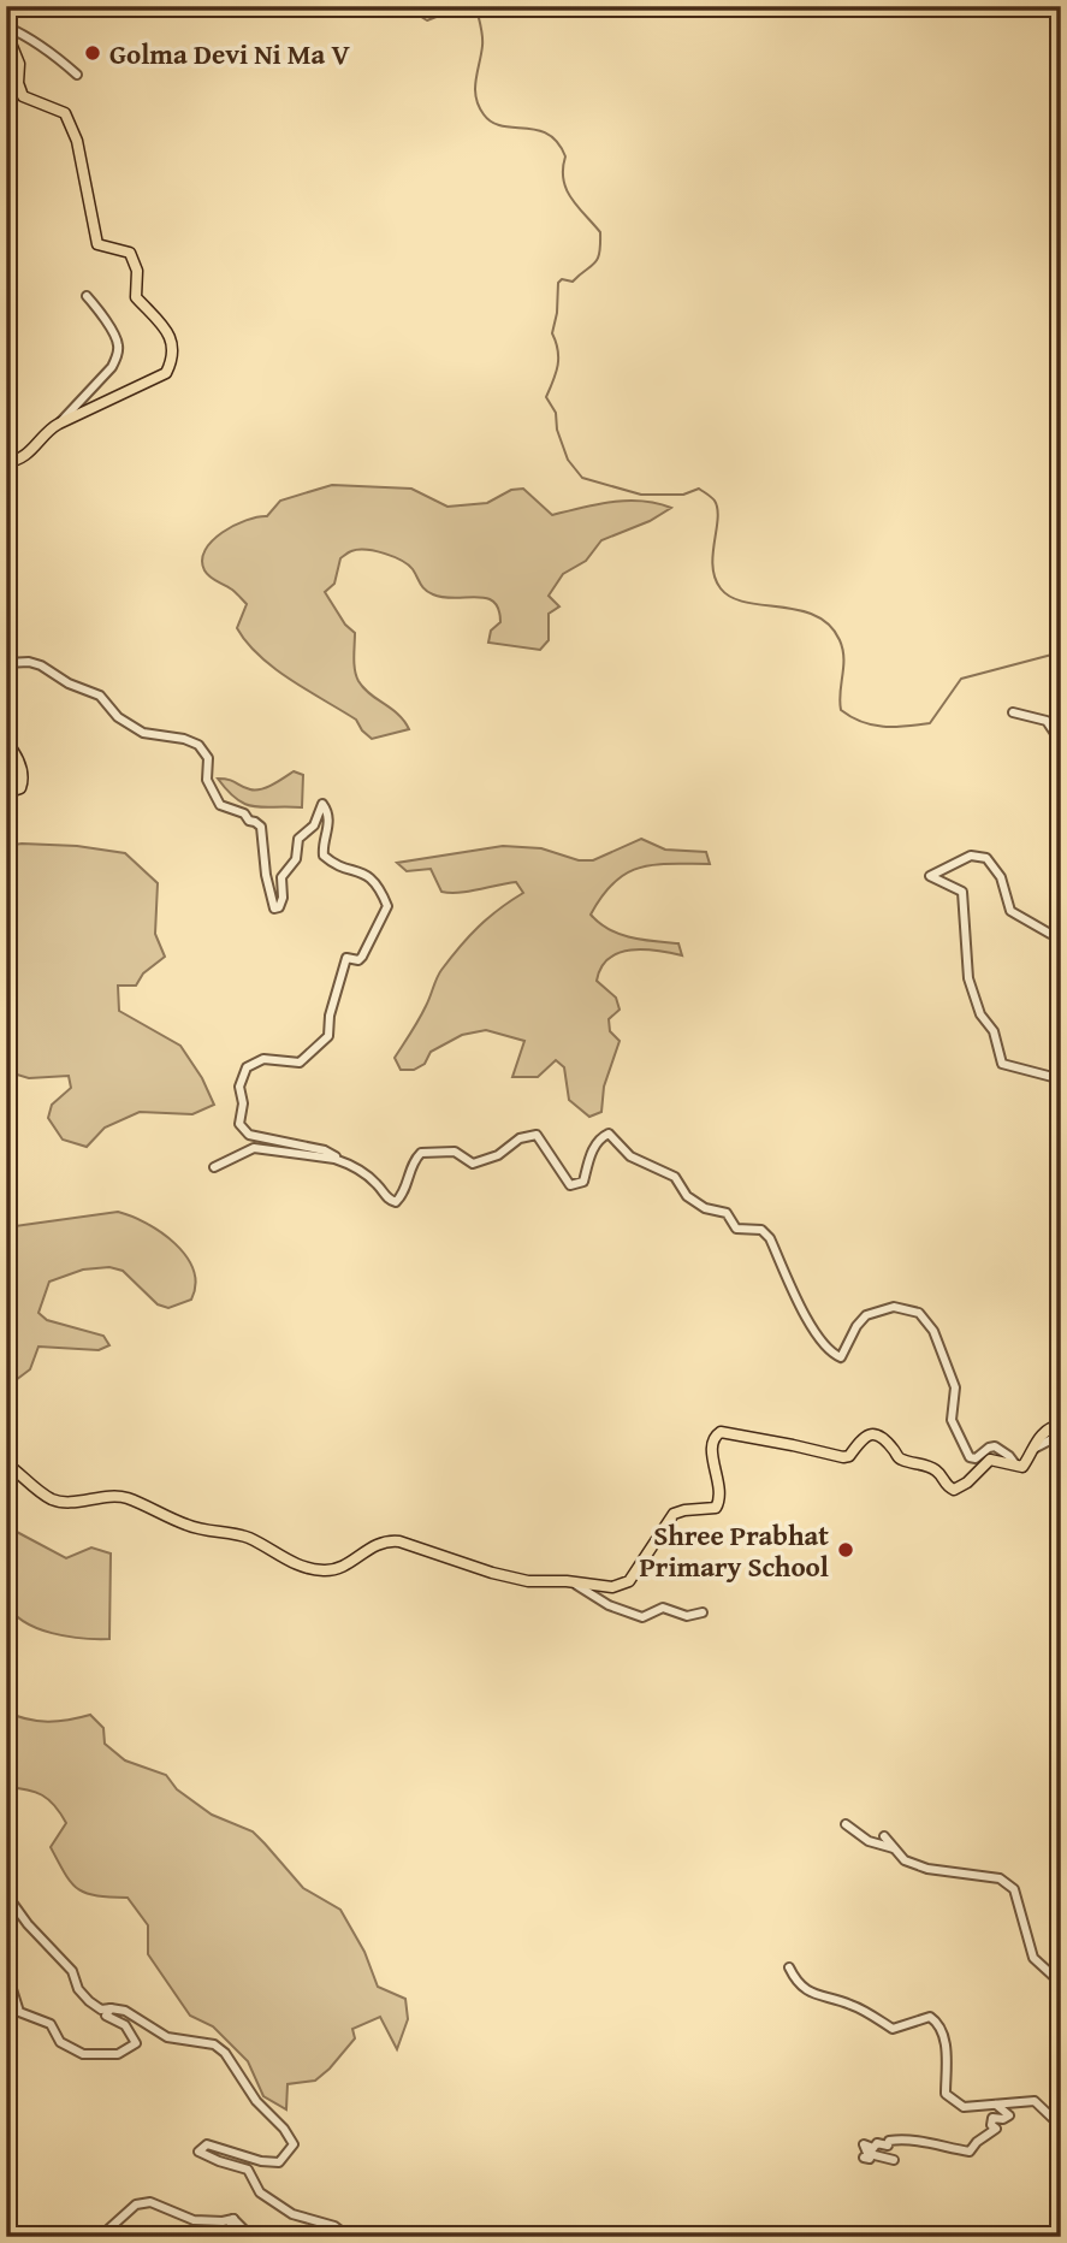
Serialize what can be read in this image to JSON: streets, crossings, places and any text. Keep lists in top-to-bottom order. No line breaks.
{"places":["Golma Devi Ni Ma V","Shree Prabhat Primary School"]}
